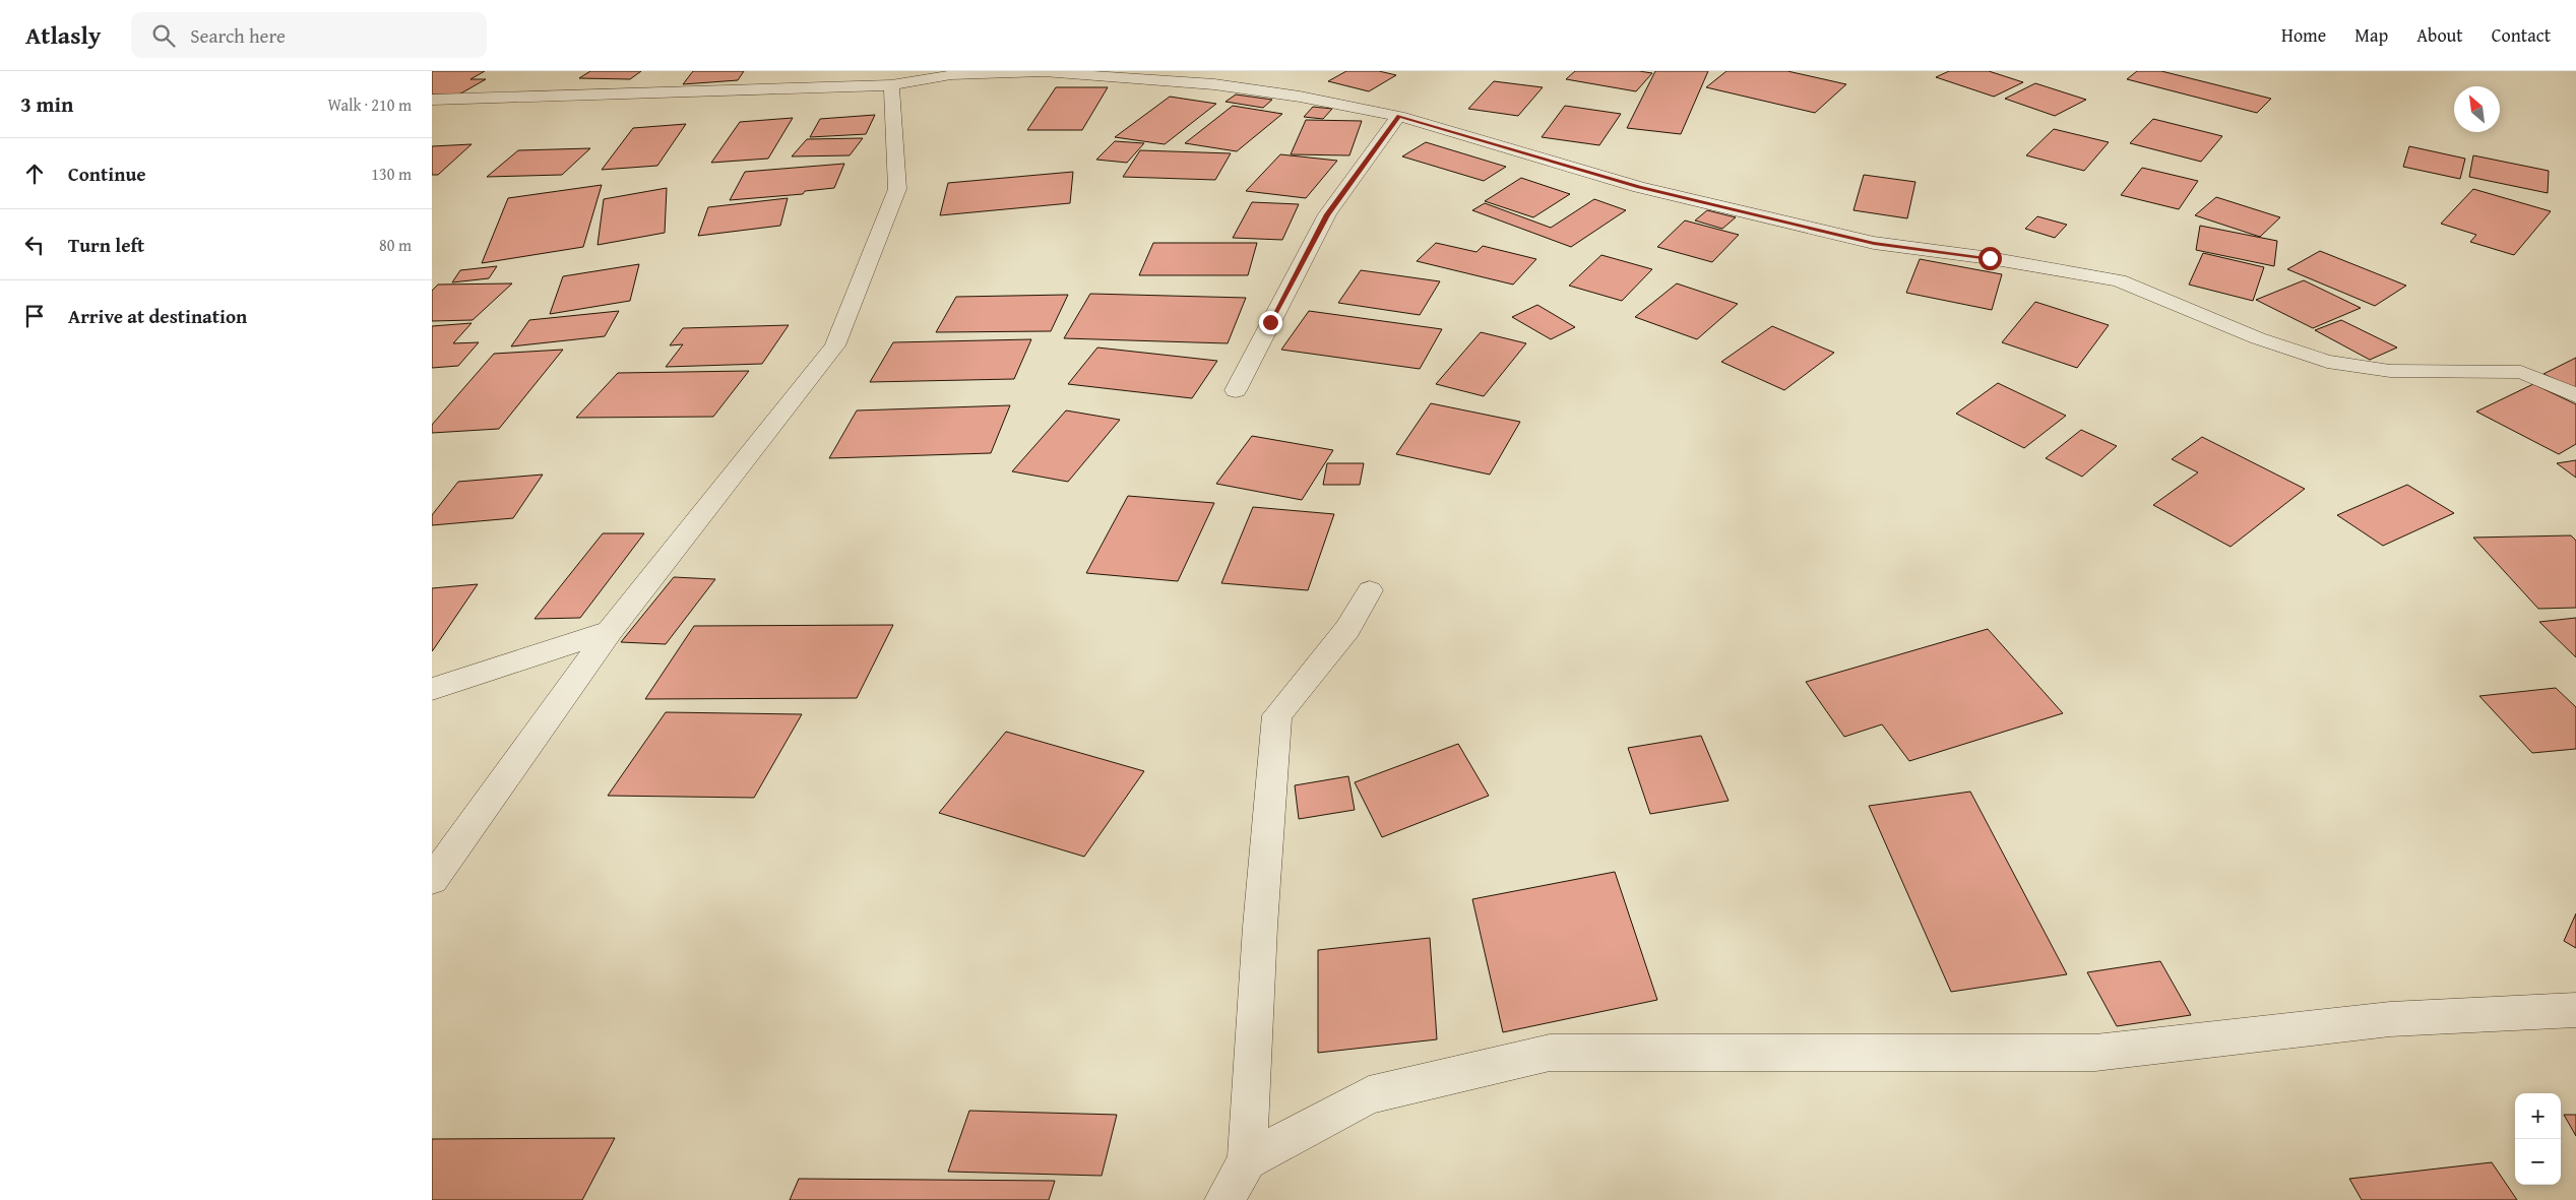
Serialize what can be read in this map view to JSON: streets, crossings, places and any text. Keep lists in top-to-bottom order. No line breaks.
{"north":"top left","page":{"header":"Atlasly","search":"Search here","nav":["Home","Map","About","Contact"],"heading":["3 min","Walk · 210 m"],"list":[["Continue","130 m"],["Turn left","80 m"],"Arrive at destination"],"map_buttons":["+","−"]}}
